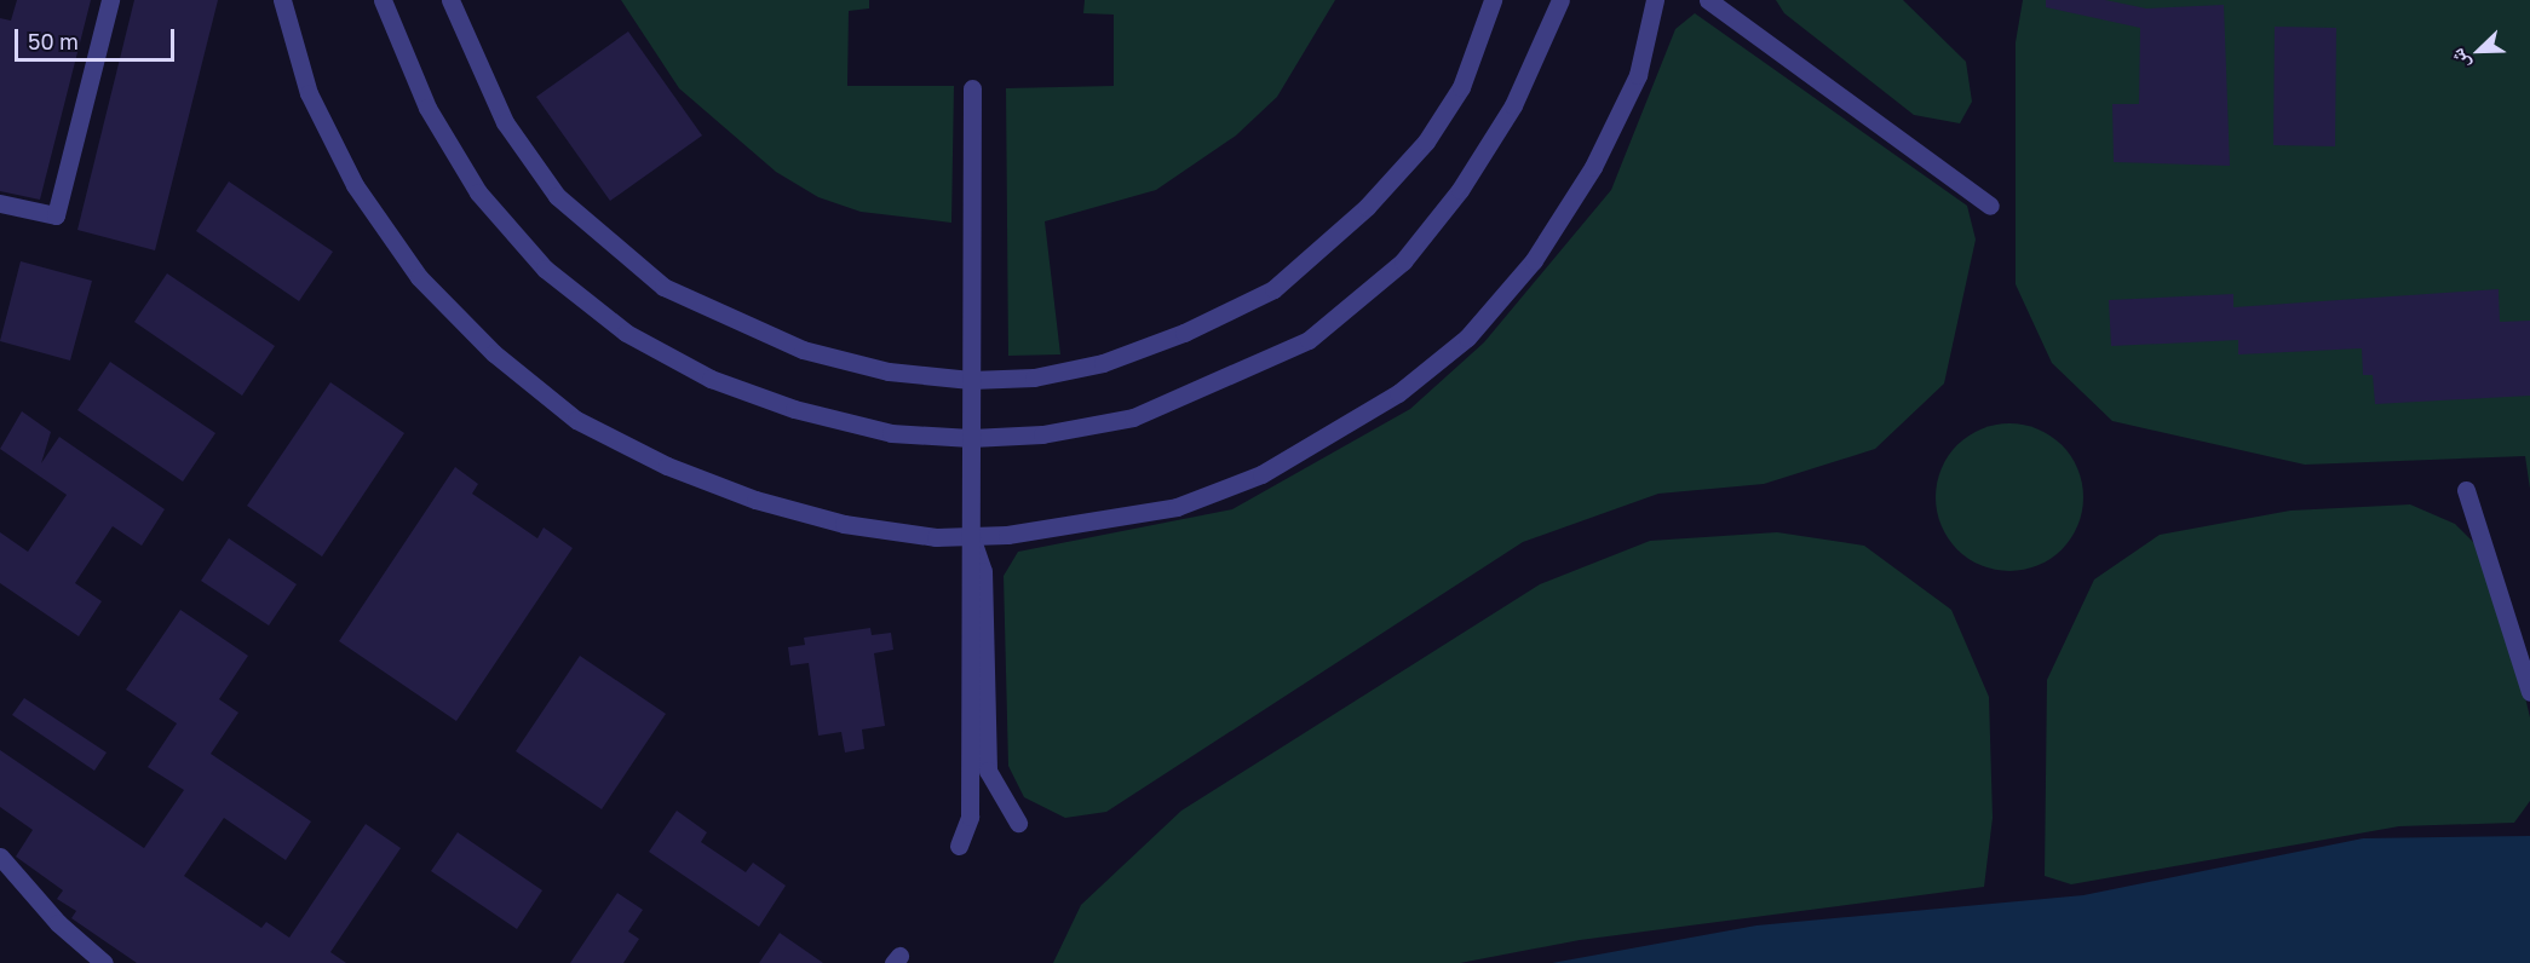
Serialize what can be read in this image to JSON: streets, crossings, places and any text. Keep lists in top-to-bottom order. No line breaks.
{"scale_bar":"50 m","north":"bottom left"}
